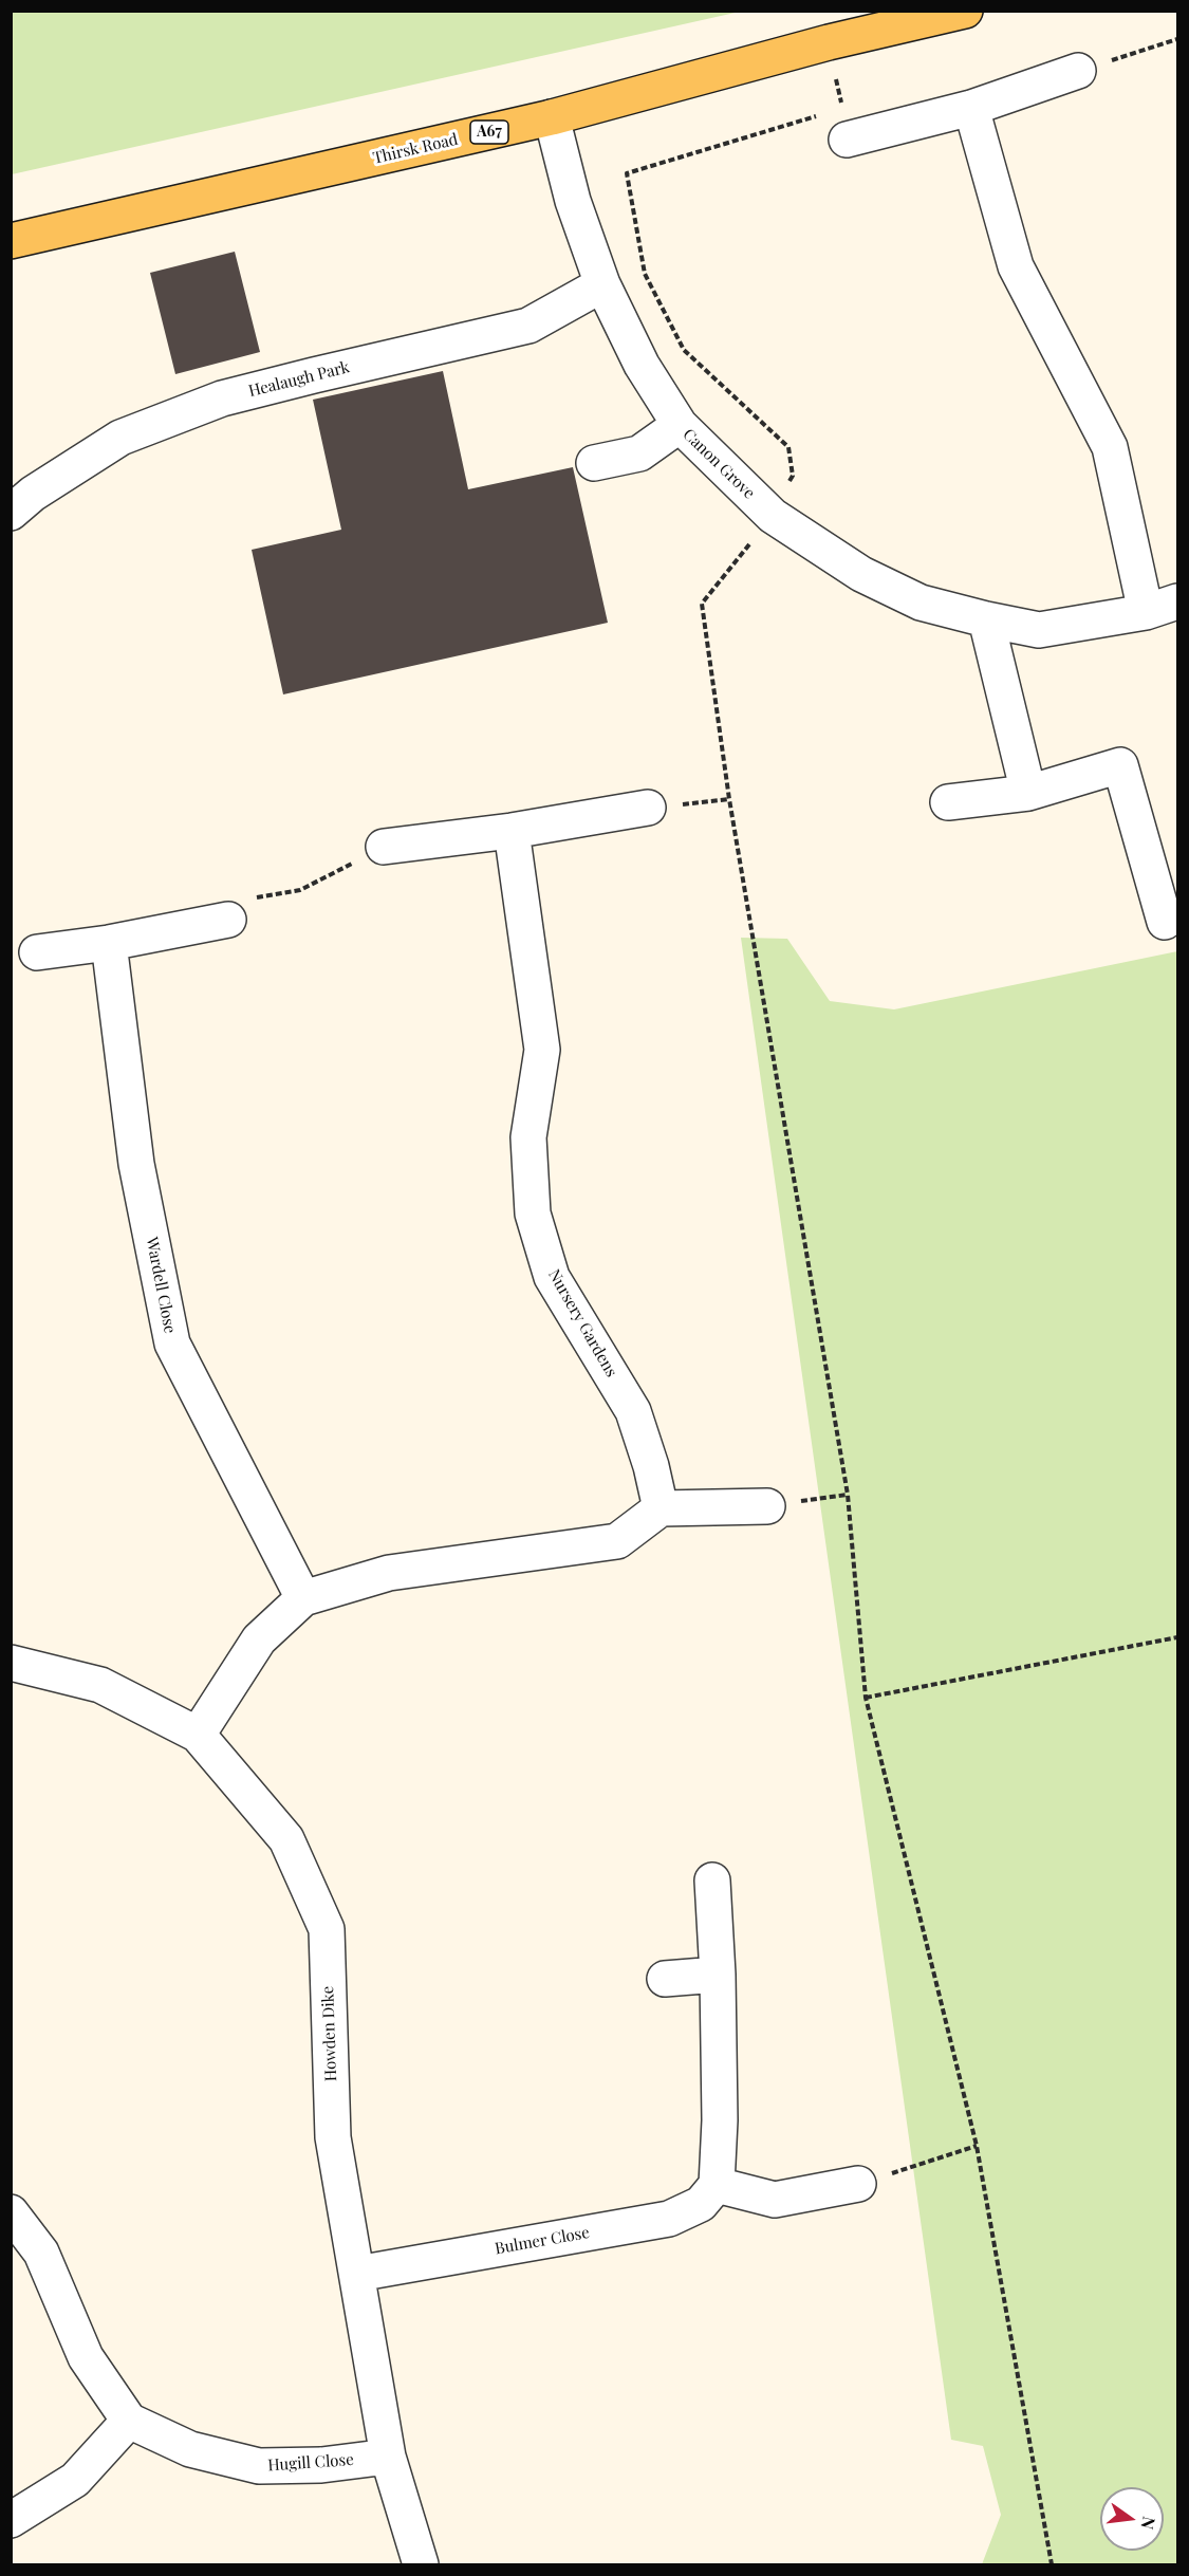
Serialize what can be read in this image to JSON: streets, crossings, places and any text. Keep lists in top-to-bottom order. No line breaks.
{"streets":{"main road":["A67","Thirsk Road"],"street":["Healaugh Park","Canon Grove","Wardell Close","Nursery Gardens","Howden Dike","Bulmer Close","Hugill Close"]},"crossings":[["Thirsk Road","Canon Grove"],["Healaugh Park","Canon Grove"],["Howden Dike","Bulmer Close"],["Howden Dike","Hugill Close"]],"north":"right"}
